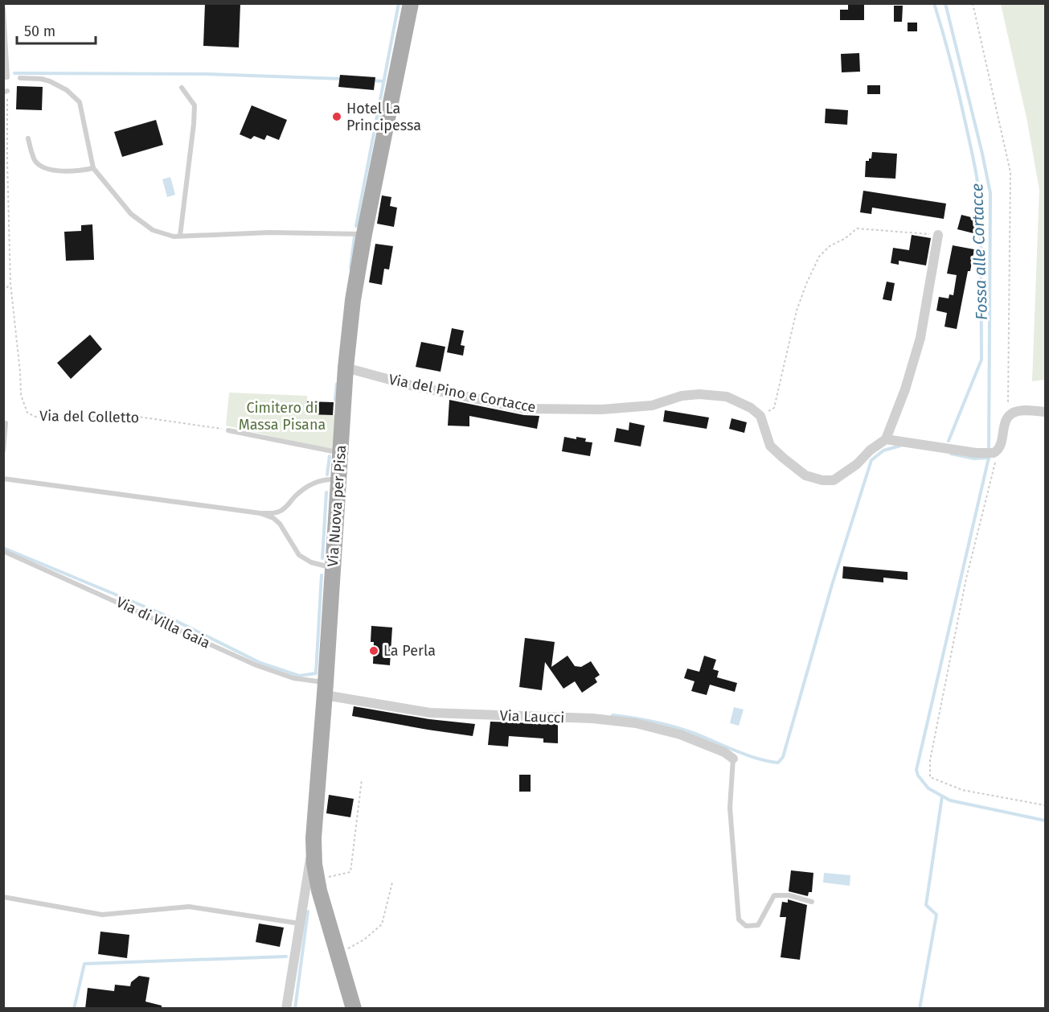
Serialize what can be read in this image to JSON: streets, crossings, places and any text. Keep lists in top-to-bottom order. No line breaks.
{"streets":{"main road":["Via Nuova per Pisa"],"street":["Via del Pino e Cortacce","Via Laucci"],"lane":["Via di Villa Gaia"],"path":["Via del Colletto"]},"crossings":[["Via del Pino e Cortacce","Via Nuova per Pisa"],["Via Nuova per Pisa","Via di Villa Gaia"],["Via Nuova per Pisa","Via Laucci"],["Via di Villa Gaia","Via Laucci"]],"water":["Fossa alle Cortacce"],"parks":["Cimitero di Massa Pisana"],"places":["Hotel La Principessa","La Perla"],"scale_bar":"50 m"}
